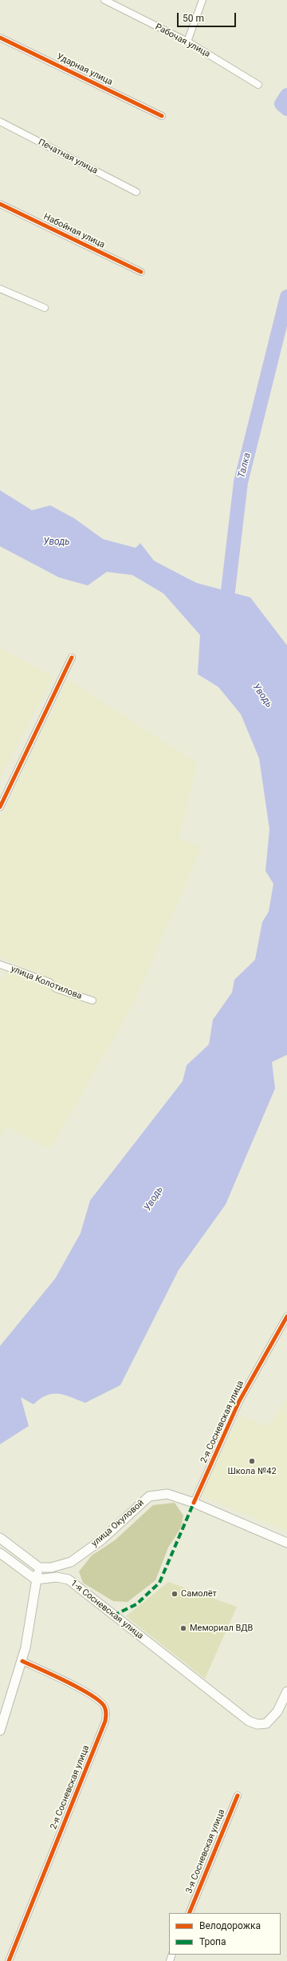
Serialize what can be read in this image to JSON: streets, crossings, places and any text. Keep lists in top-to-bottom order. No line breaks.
{"streets":{"main road":["улица Окуловой","1-я Сосневская улица"],"street":["Рабочая улица","Ударная улица","Печатная улица","Набойная улица","улица Колотилова","2-я Сосневская улица","3-я Сосневская улица"]},"crossings":[["2-я Сосневская улица","улица Окуловой"]],"water":["Талка","Уводь"],"places":["Школа №42","Самолёт","Мемориал ВДВ"],"legend":["Велодорожка","Тропа"],"scale_bar":"50 m"}
